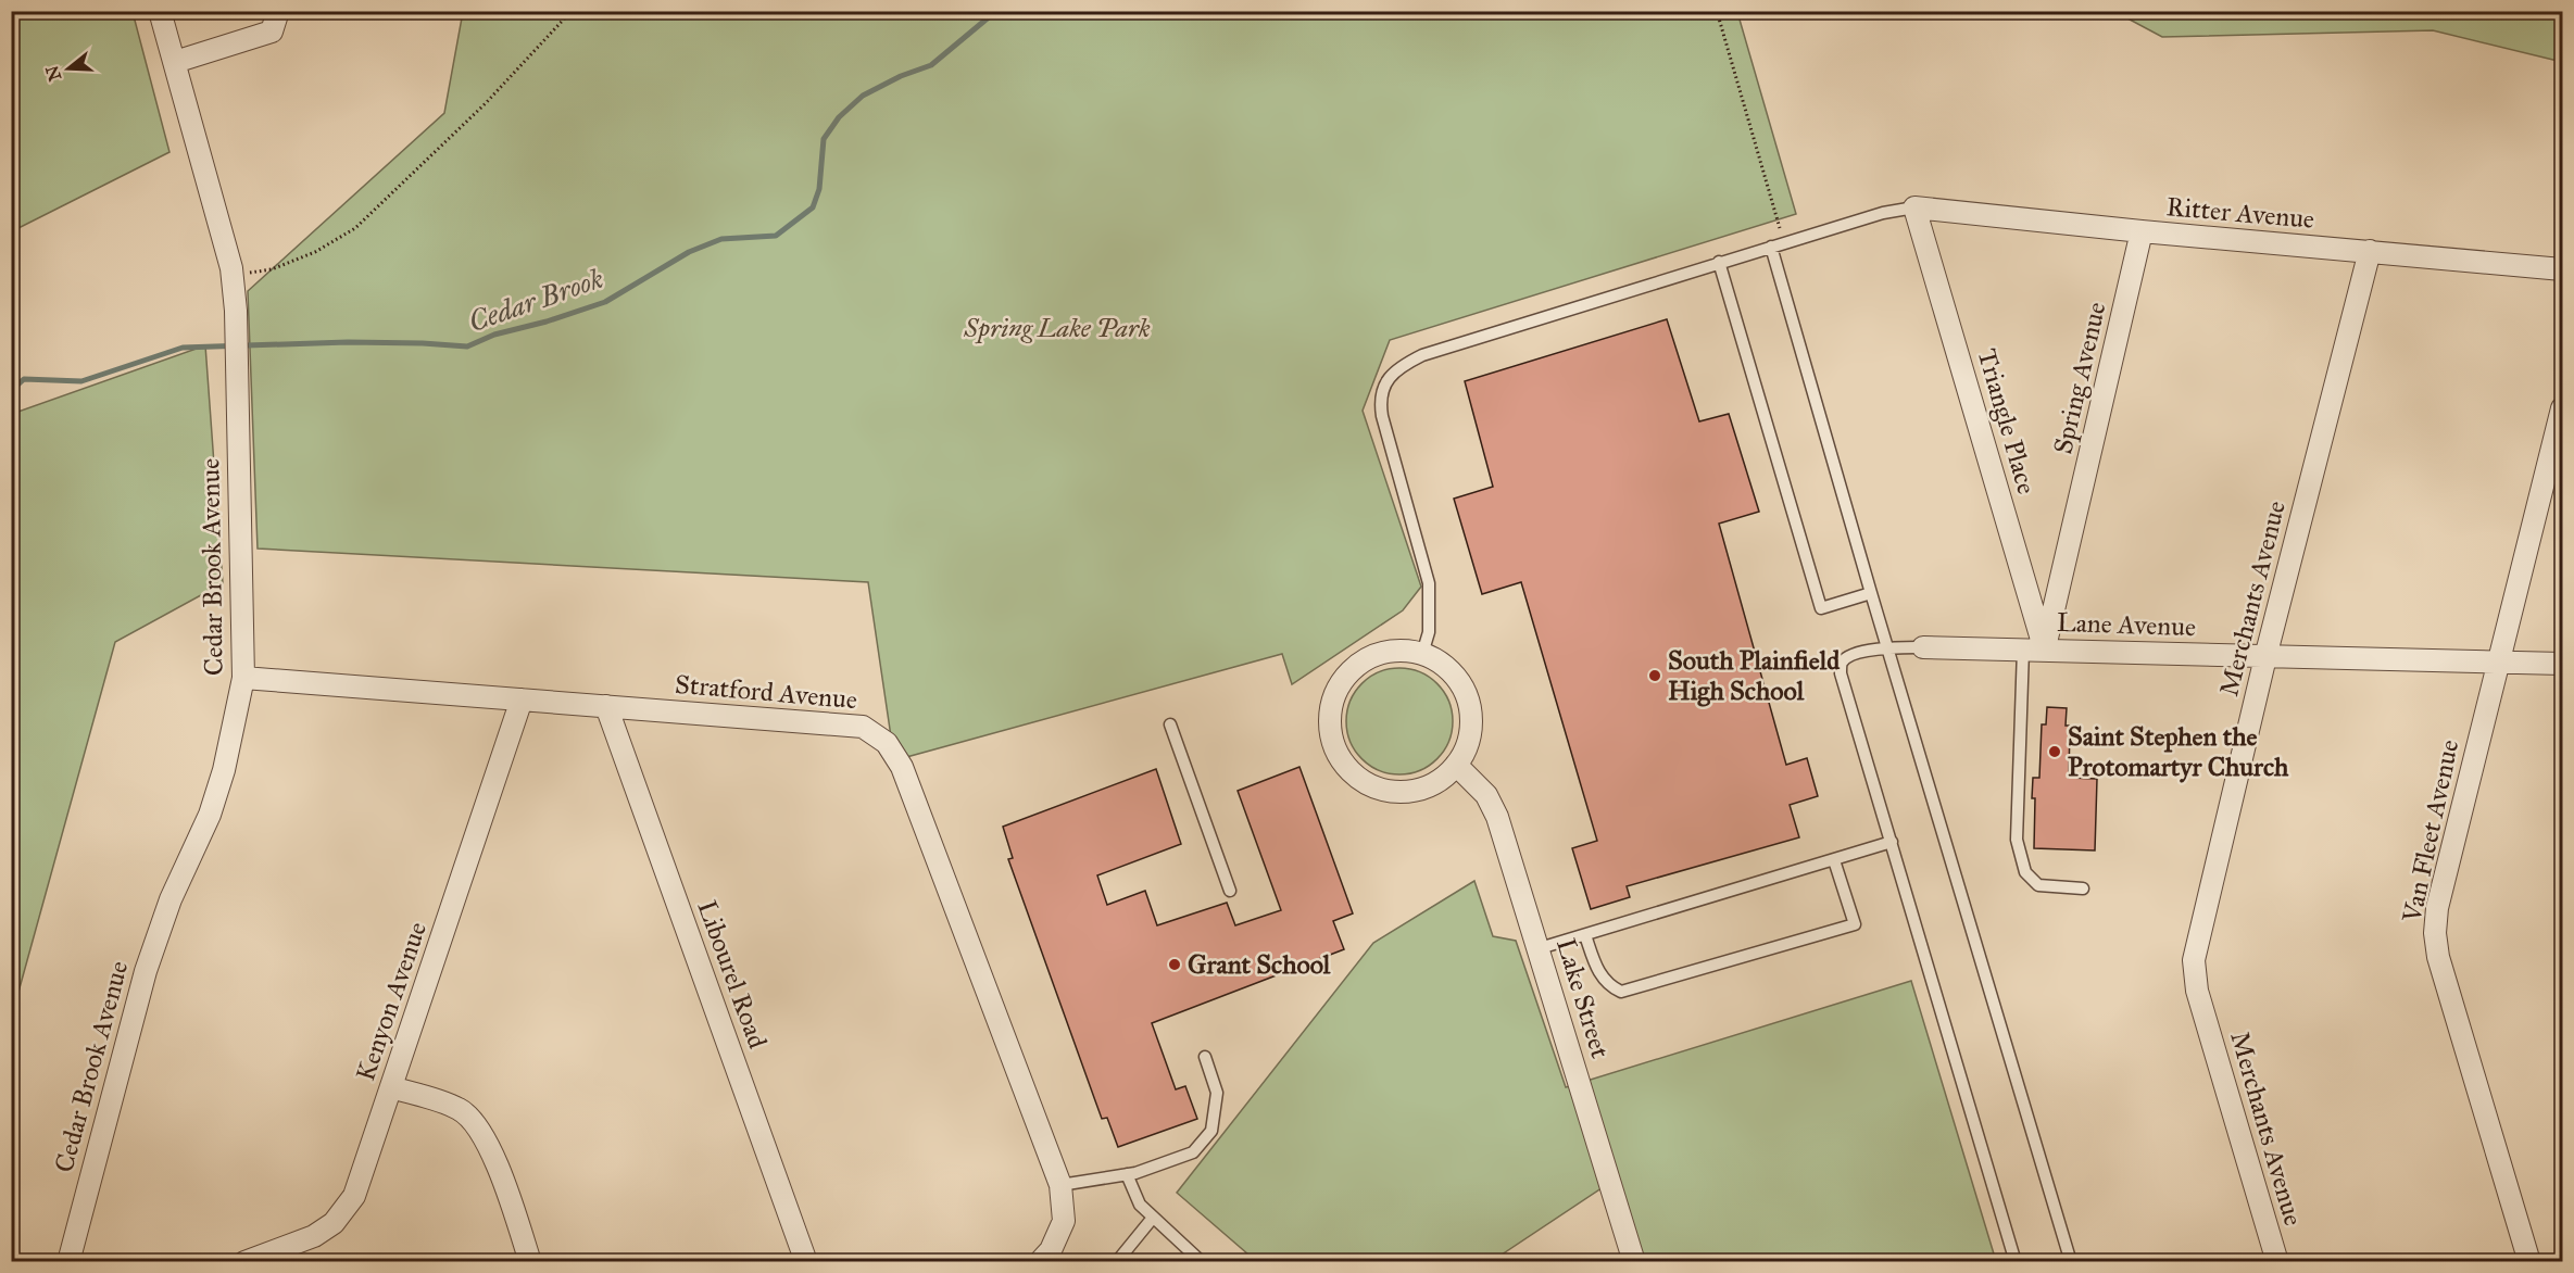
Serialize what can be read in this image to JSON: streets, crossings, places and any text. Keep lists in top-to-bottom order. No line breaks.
{"streets":{"street":["Ritter Avenue","Spring Avenue","Triangle Place","Cedar Brook Avenue","Merchants Avenue","Lane Avenue","Stratford Avenue","Van Fleet Avenue","Libourel Road","Lake Street","Kenyon Avenue"]},"crossings":[["Ritter Avenue","Spring Avenue"],["Ritter Avenue","Triangle Place"],["Ritter Avenue","Merchants Avenue"],["Spring Avenue","Triangle Place"],["Spring Avenue","Lane Avenue"],["Triangle Place","Lane Avenue"],["Cedar Brook Avenue","Stratford Avenue"],["Merchants Avenue","Lane Avenue"],["Lane Avenue","Van Fleet Avenue"],["Stratford Avenue","Libourel Road"],["Stratford Avenue","Kenyon Avenue"]],"water":["Cedar Brook"],"parks":["Spring Lake Park"],"places":["South Plainfield High School","Saint Stephen the Protomartyr Church","Grant School"],"north":"left"}
